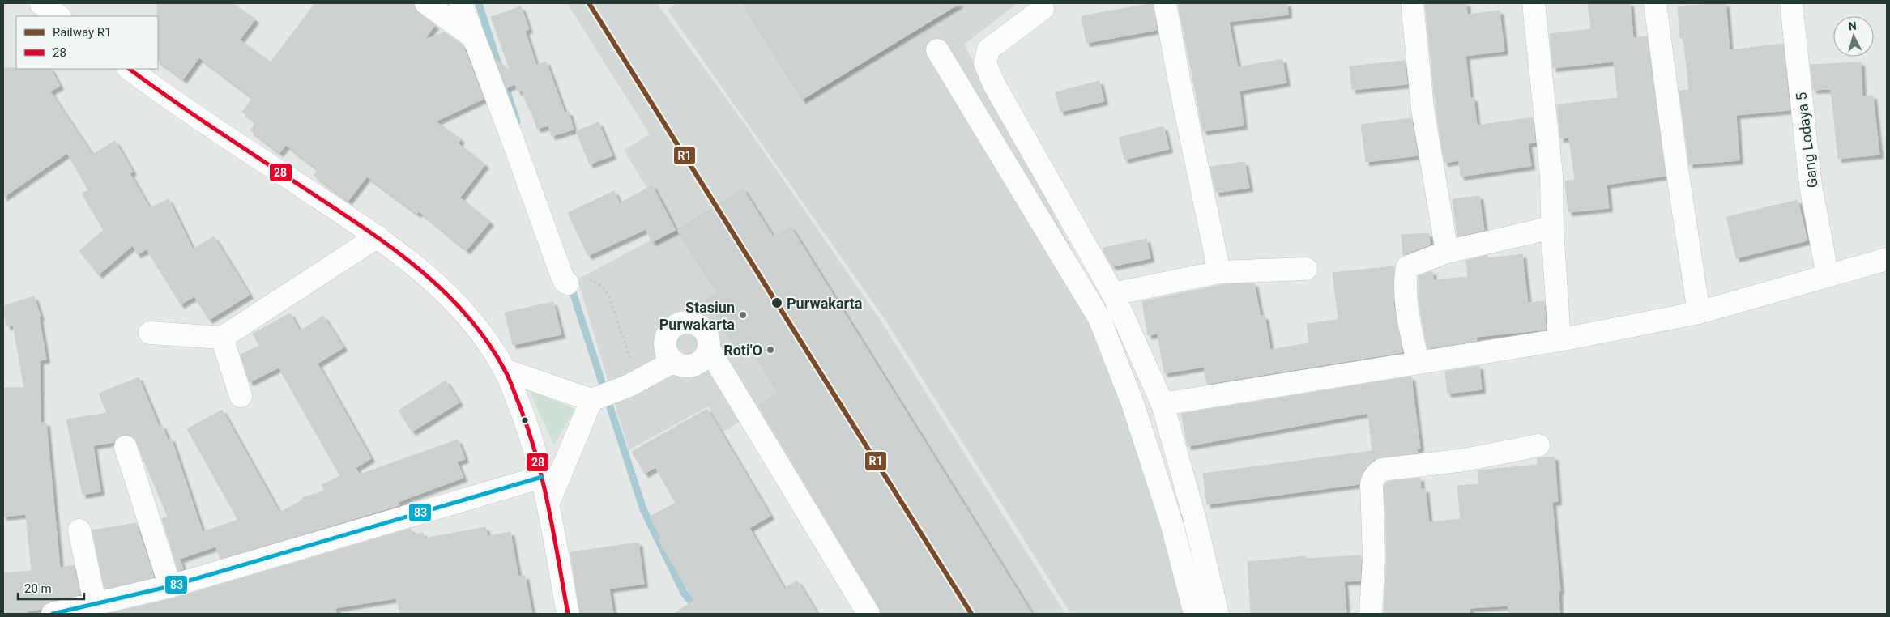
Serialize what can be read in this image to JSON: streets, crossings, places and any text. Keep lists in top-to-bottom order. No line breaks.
{"streets":{"street":["Gang Lodaya 5"]},"places":["Purwakarta","Stasiun Purwakarta","Roti'O"],"lines":["rail line R1","transit line 28","transit line 83"],"legend":["Railway R1","28"],"scale_bar":"20 m","north":"top"}
